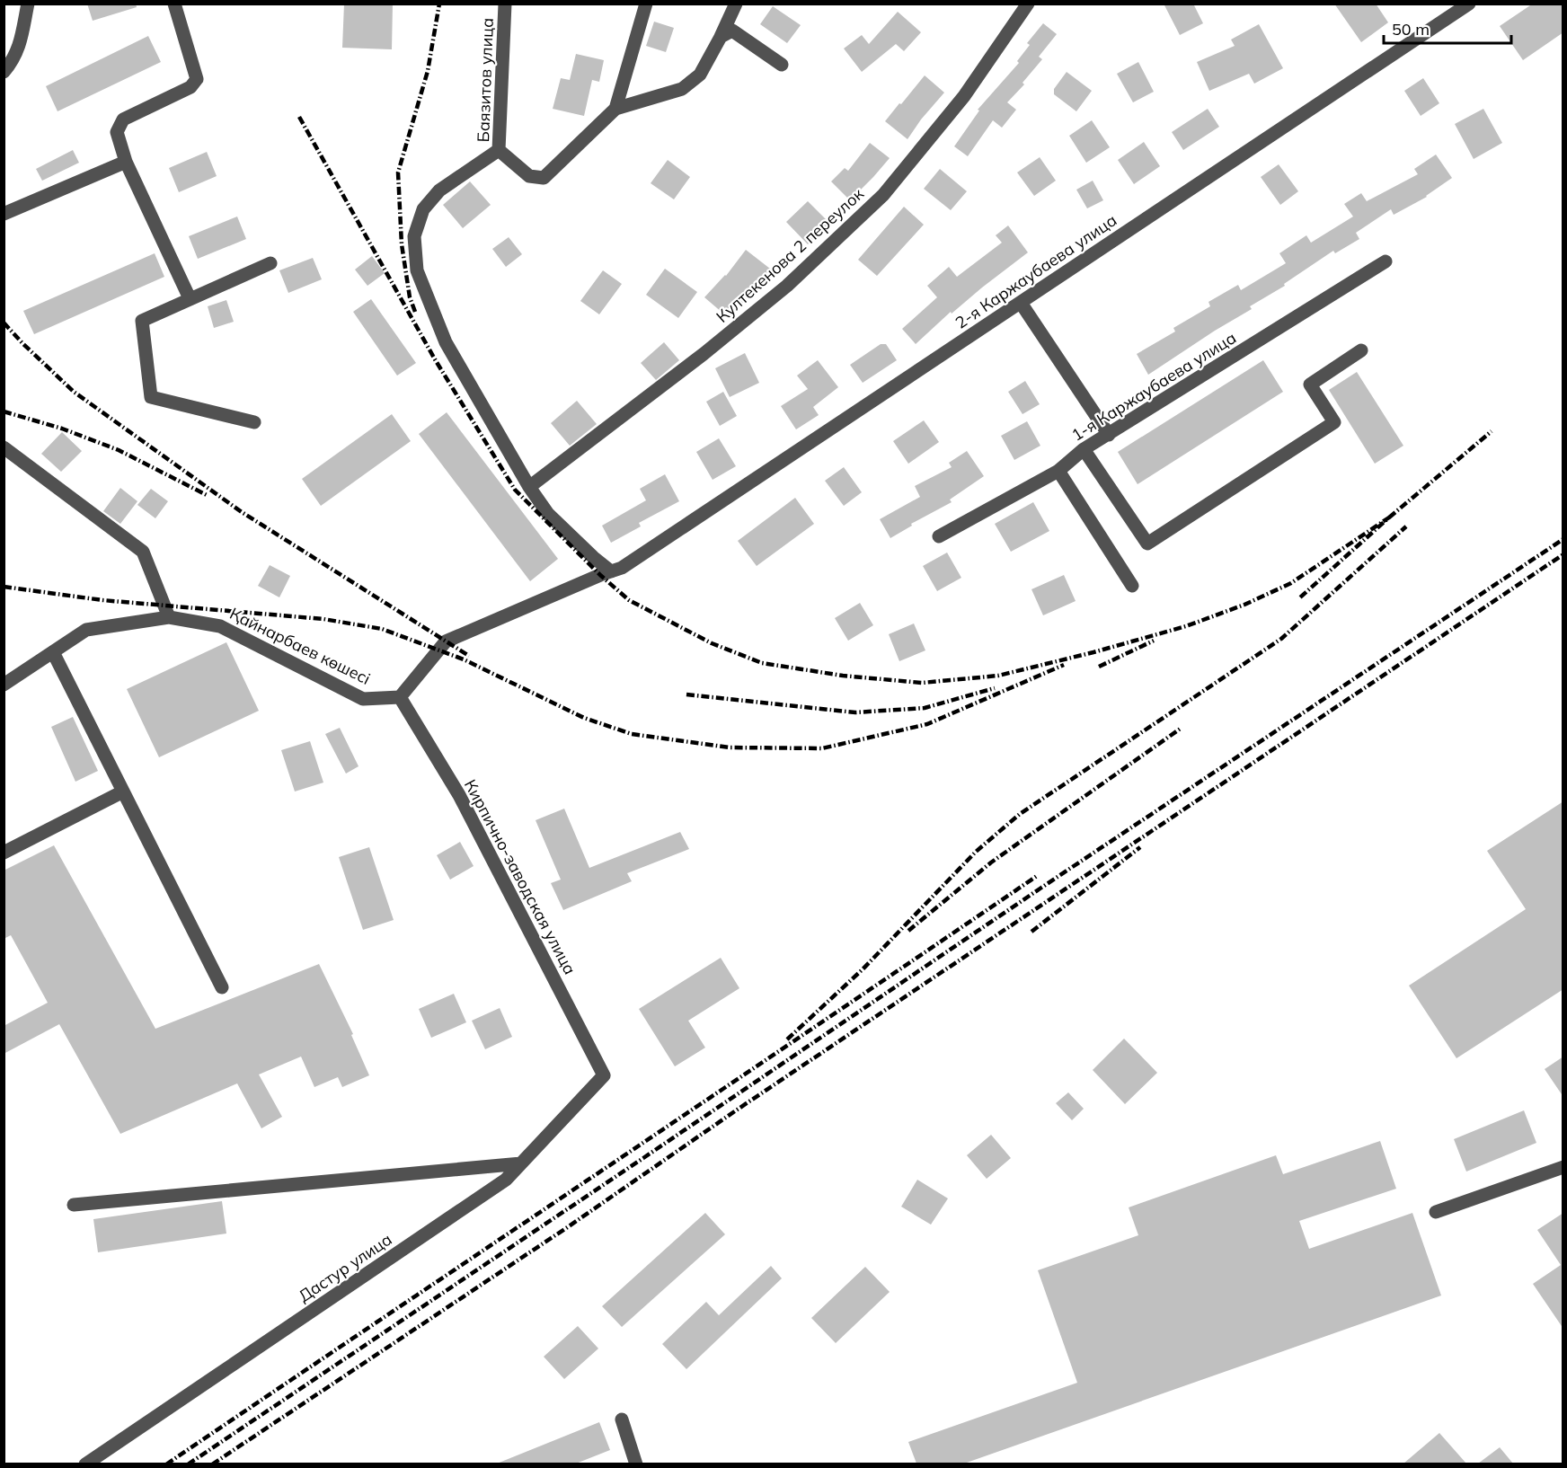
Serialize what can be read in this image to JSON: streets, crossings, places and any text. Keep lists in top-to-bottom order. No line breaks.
{"streets":{"street":["Баязитов улица","Култекенова 2 переулок","2-я Каржаубаева улица","1-я Каржаубаева улица","Қайнарбаев көшесі","Кирпично-заводская улица","Дастур улица"]},"crossings":[["Қайнарбаев көшесі","Кирпично-заводская улица"],["Кирпично-заводская улица","Дастур улица"]],"scale_bar":"50 m"}
